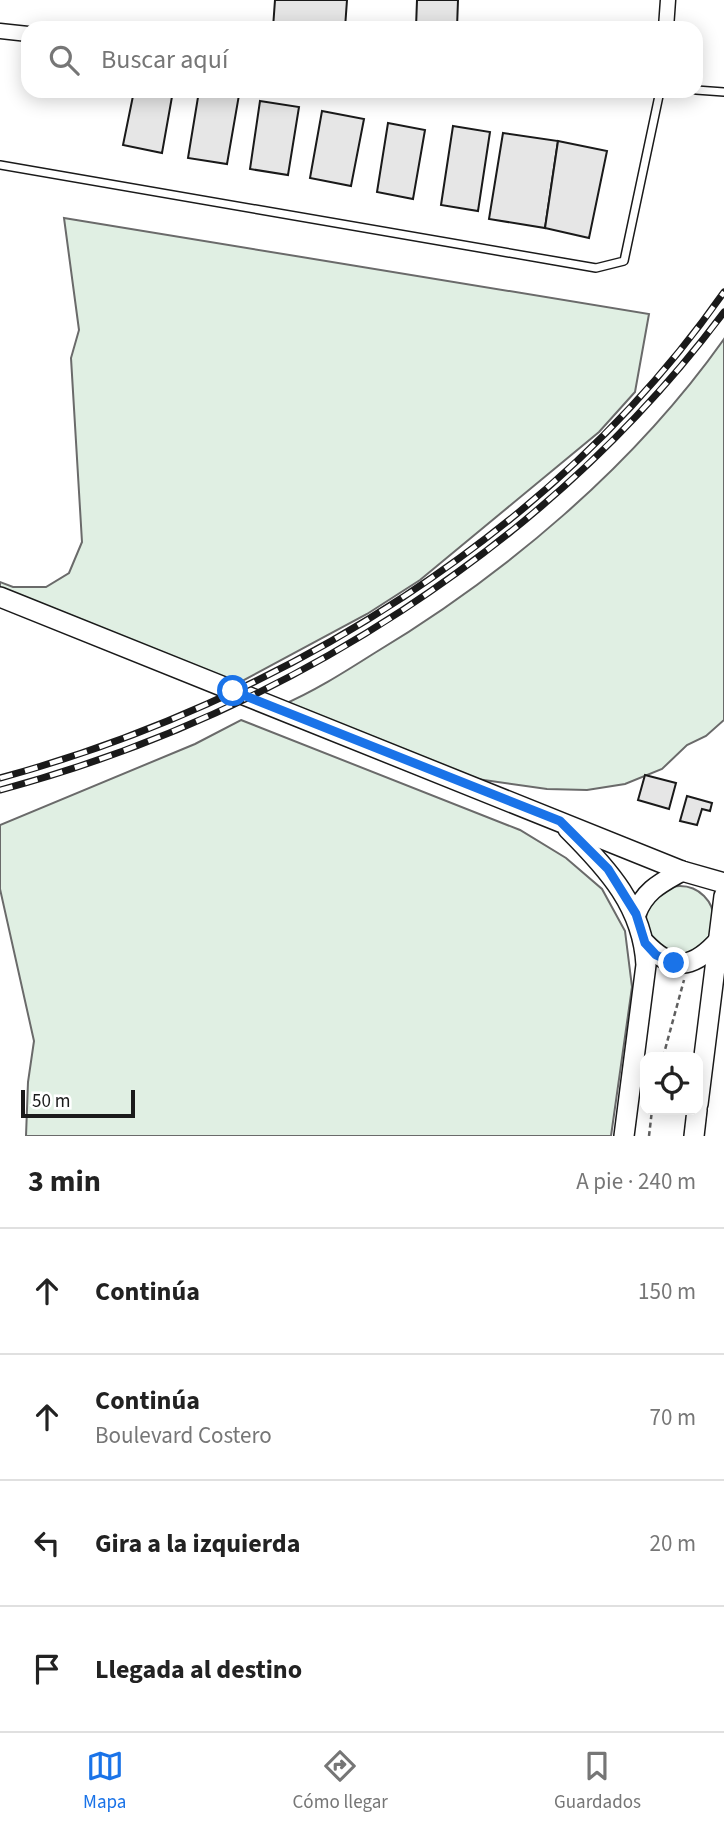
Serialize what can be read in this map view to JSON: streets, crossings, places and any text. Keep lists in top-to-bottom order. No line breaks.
{"scale_bar":"50 m","page":{"search":"Buscar aquí","scale":"50 m","heading":["3 min","A pie · 240 m"],"list":[["Continúa","150 m"],["Continúa","Boulevard Costero","70 m"],["Gira a la izquierda","20 m"],"Llegada al destino"],"nav":["Mapa","Cómo llegar","Guardados"]}}
